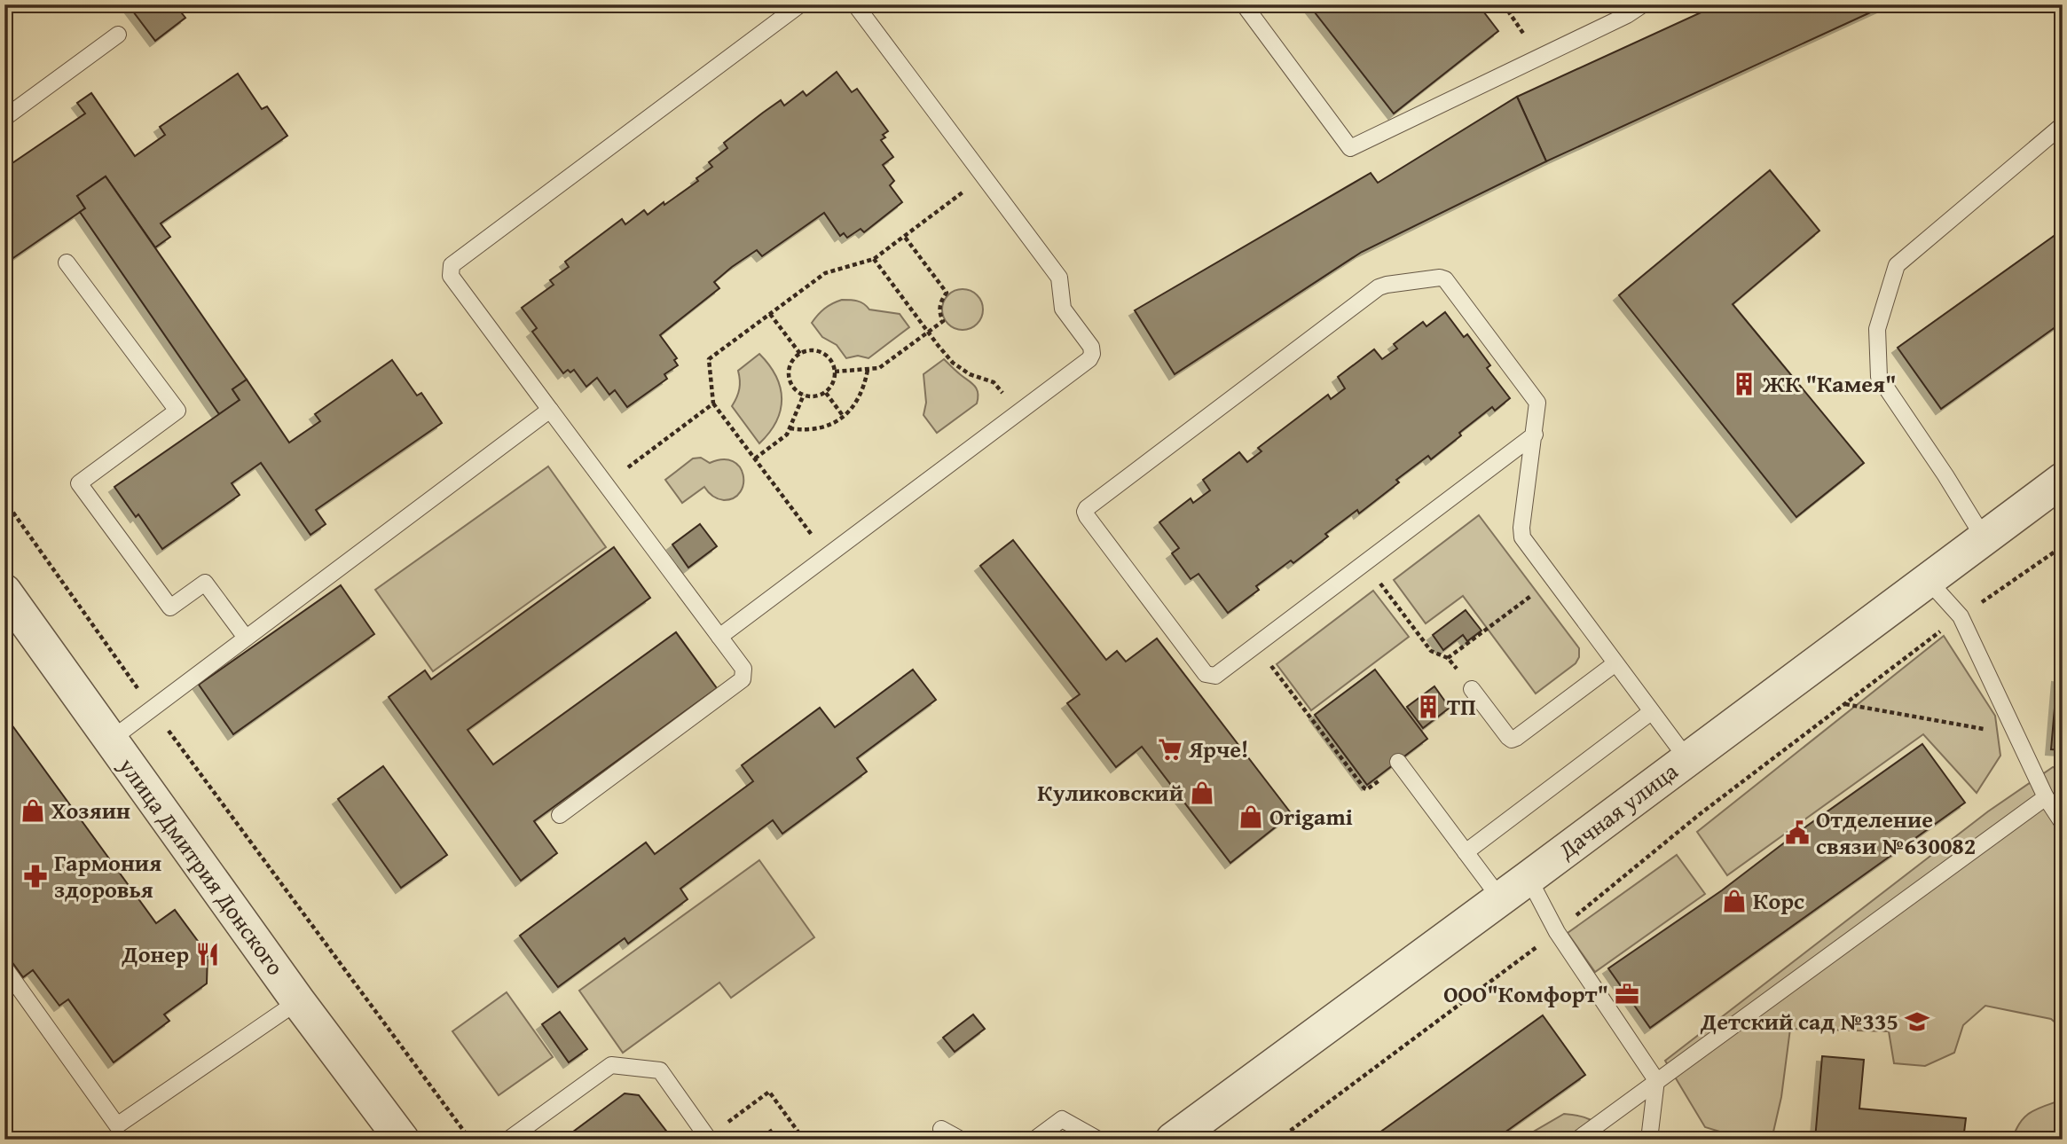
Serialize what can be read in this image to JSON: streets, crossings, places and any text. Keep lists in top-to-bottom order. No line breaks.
{"streets":{"street":["Дачная улица","улица Дмитрия Донского"]},"places":{"building":["ЖК \"Камея\"","ТП"],"supermarket":["Ярче!"],"shop":["Куликовский","Хозяин","Origami","Корс"],"public building":["Отделение связи №630082"],"pharmacy":["Гармония здоровья"],"restaurant":["Донер"],"office":["ООО\"Комфорт\""],"school or university":["Детский сад №335"]}}
